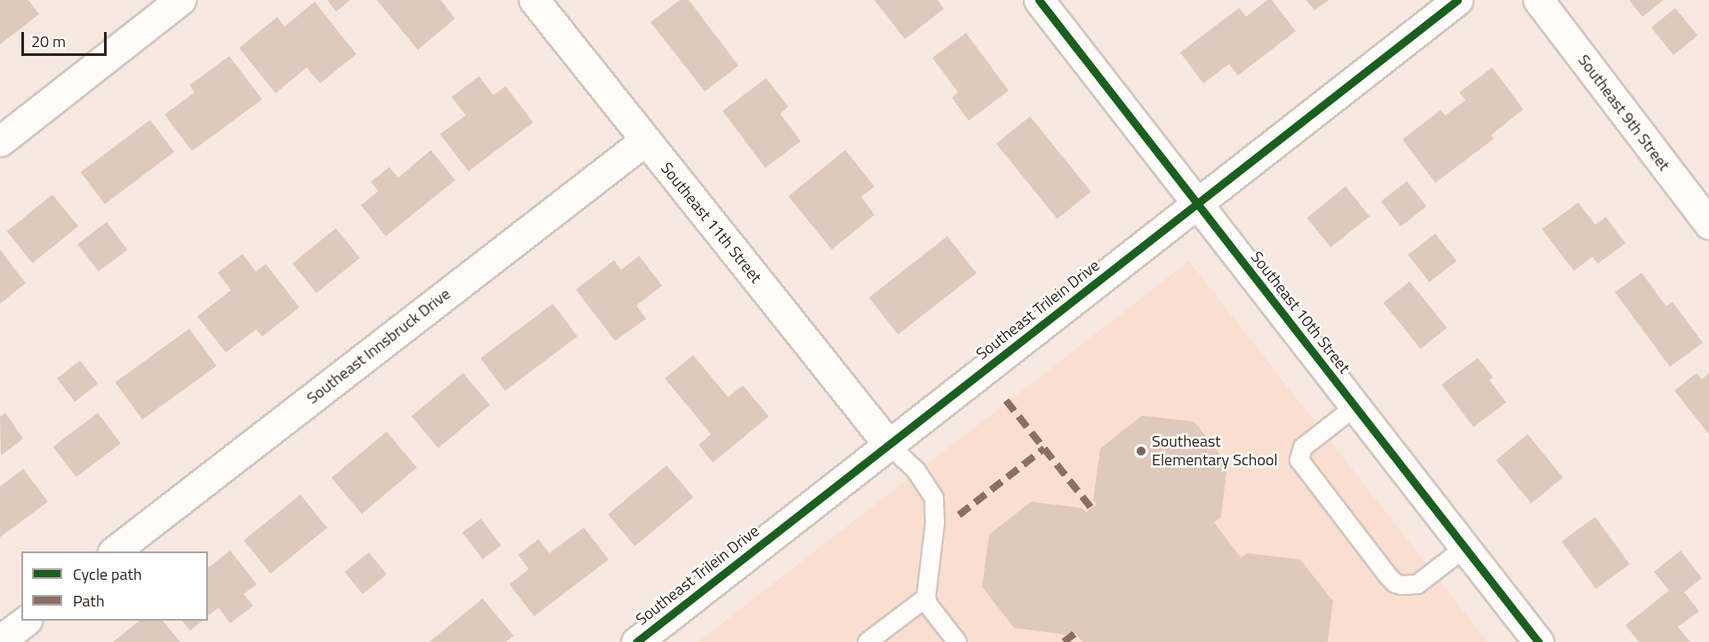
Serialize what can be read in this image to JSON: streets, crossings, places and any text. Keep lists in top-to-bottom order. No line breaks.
{"streets":{"street":["Southeast 9th Street","Southeast 11th Street","Southeast Trilein Drive","Southeast 10th Street","Southeast Innsbruck Drive"]},"crossings":[["Southeast 11th Street","Southeast Trilein Drive"],["Southeast 11th Street","Southeast Innsbruck Drive"],["Southeast Trilein Drive","Southeast 10th Street"]],"places":["Southeast Elementary School"],"legend":["Cycle path","Path"],"scale_bar":"20 m"}
